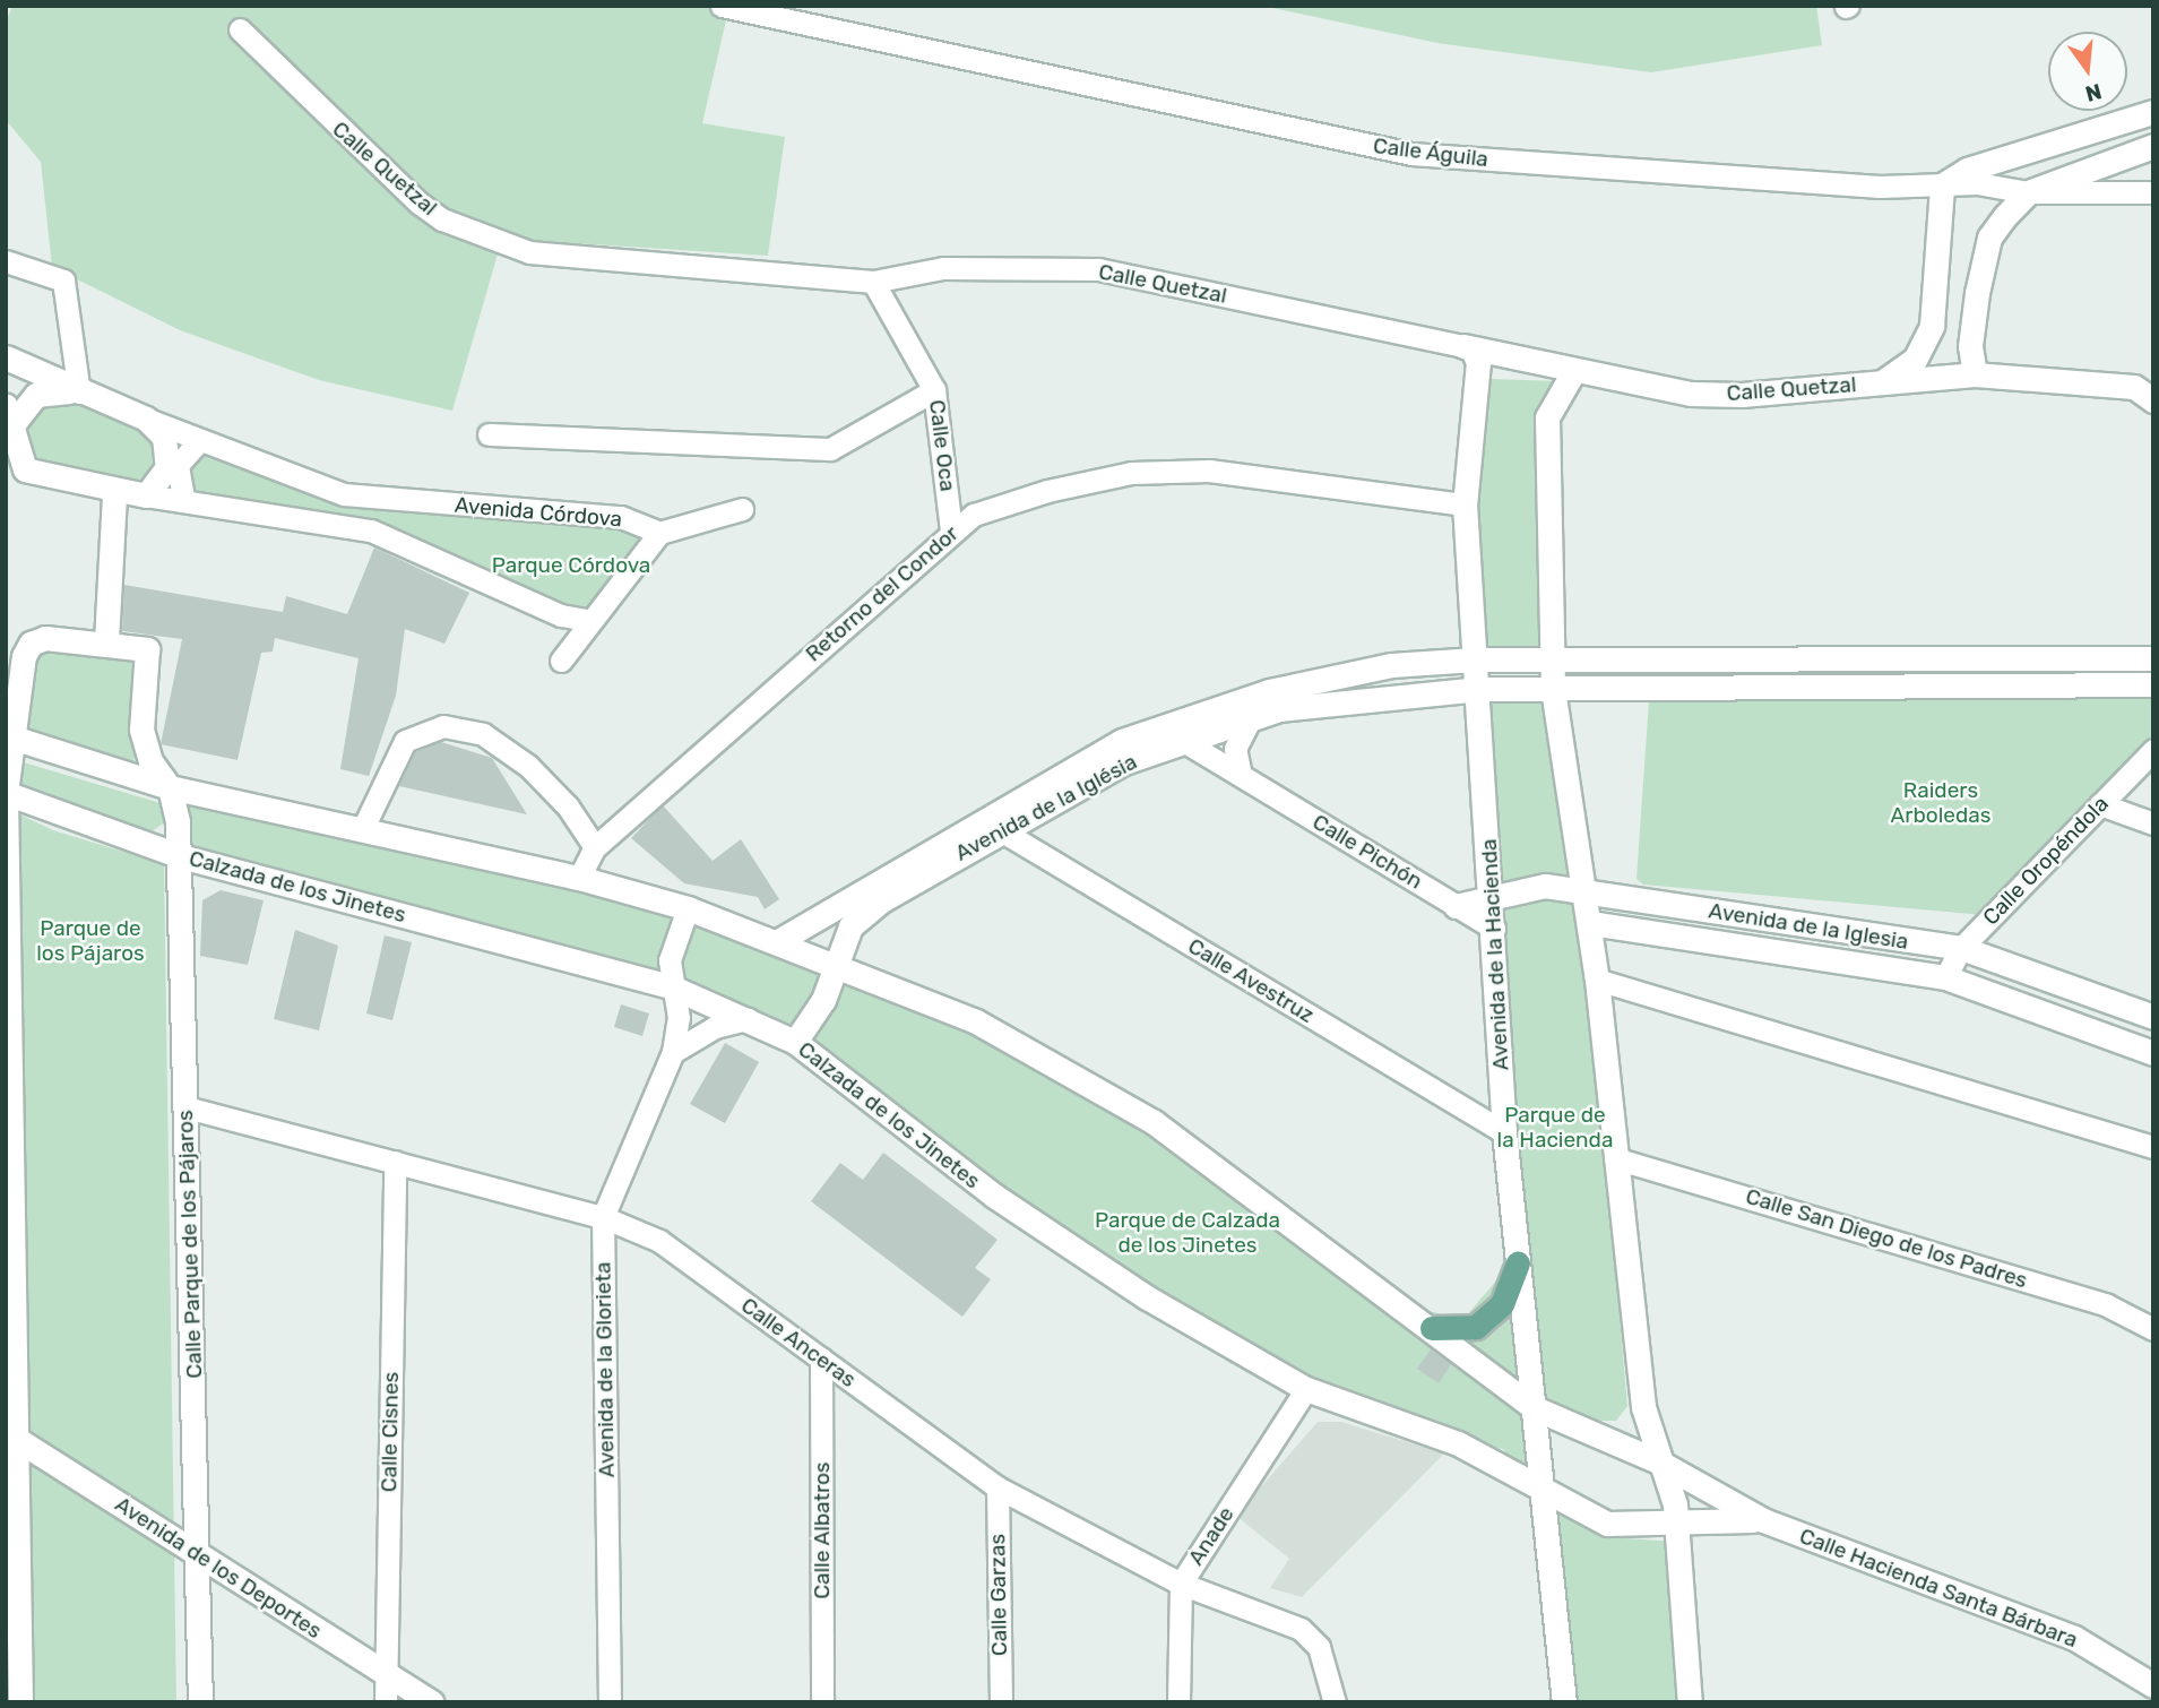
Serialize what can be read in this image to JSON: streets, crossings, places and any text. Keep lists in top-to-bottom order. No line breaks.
{"streets":{"main road":["Calle Quetzal","Avenida Córdova","Avenida de la Iglésia","Calzada de los Jinetes","Avenida de la Iglesia","Avenida de la Hacienda","Calle Parque de los Pájaros","Avenida de los Deportes","Calle Hacienda Santa Bárbara"],"street":["Calle Águila","Calle Oca","Retorno del Condor","Calle Pichón","Calle Oropéndola","Calle Avestruz","Calle San Diego de los Padres","Calle Anceras","Avenida de la Glorieta","Calle Cisnes","Calle Albatros","Anade","Calle Garzas"]},"crossings":[["Calle Quetzal","Calle Oca"],["Calle Quetzal","Avenida de la Hacienda"],["Calle Oca","Retorno del Condor"],["Retorno del Condor","Avenida de la Hacienda"],["Avenida de la Iglésia","Calle Pichón"],["Avenida de la Iglésia","Calzada de los Jinetes"],["Avenida de la Iglésia","Avenida de la Hacienda"],["Avenida de la Iglésia","Calle Avestruz"],["Calle Pichón","Avenida de la Iglesia"],["Calle Pichón","Avenida de la Hacienda"],["Calle Oropéndola","Avenida de la Iglesia"],["Calzada de los Jinetes","Avenida de la Hacienda"],["Calzada de los Jinetes","Calle Parque de los Pájaros"],["Calzada de los Jinetes","Avenida de la Glorieta"],["Calzada de los Jinetes","Anade"],["Calzada de los Jinetes","Calle Hacienda Santa Bárbara"],["Avenida de la Iglesia","Avenida de la Hacienda"],["Avenida de la Hacienda","Calle Avestruz"],["Calle Parque de los Pájaros","Calle Anceras"],["Calle Parque de los Pájaros","Avenida de los Deportes"],["Calle Anceras","Avenida de la Glorieta"],["Calle Anceras","Calle Cisnes"],["Calle Anceras","Calle Albatros"],["Calle Anceras","Anade"],["Calle Anceras","Calle Garzas"],["Calle Cisnes","Avenida de los Deportes"]],"parks":["Parque Córdova","Raiders Arboledas","Parque de los Pájaros","Parque de la Hacienda","Parque de Calzada de los Jinetes"],"north":"bottom"}
